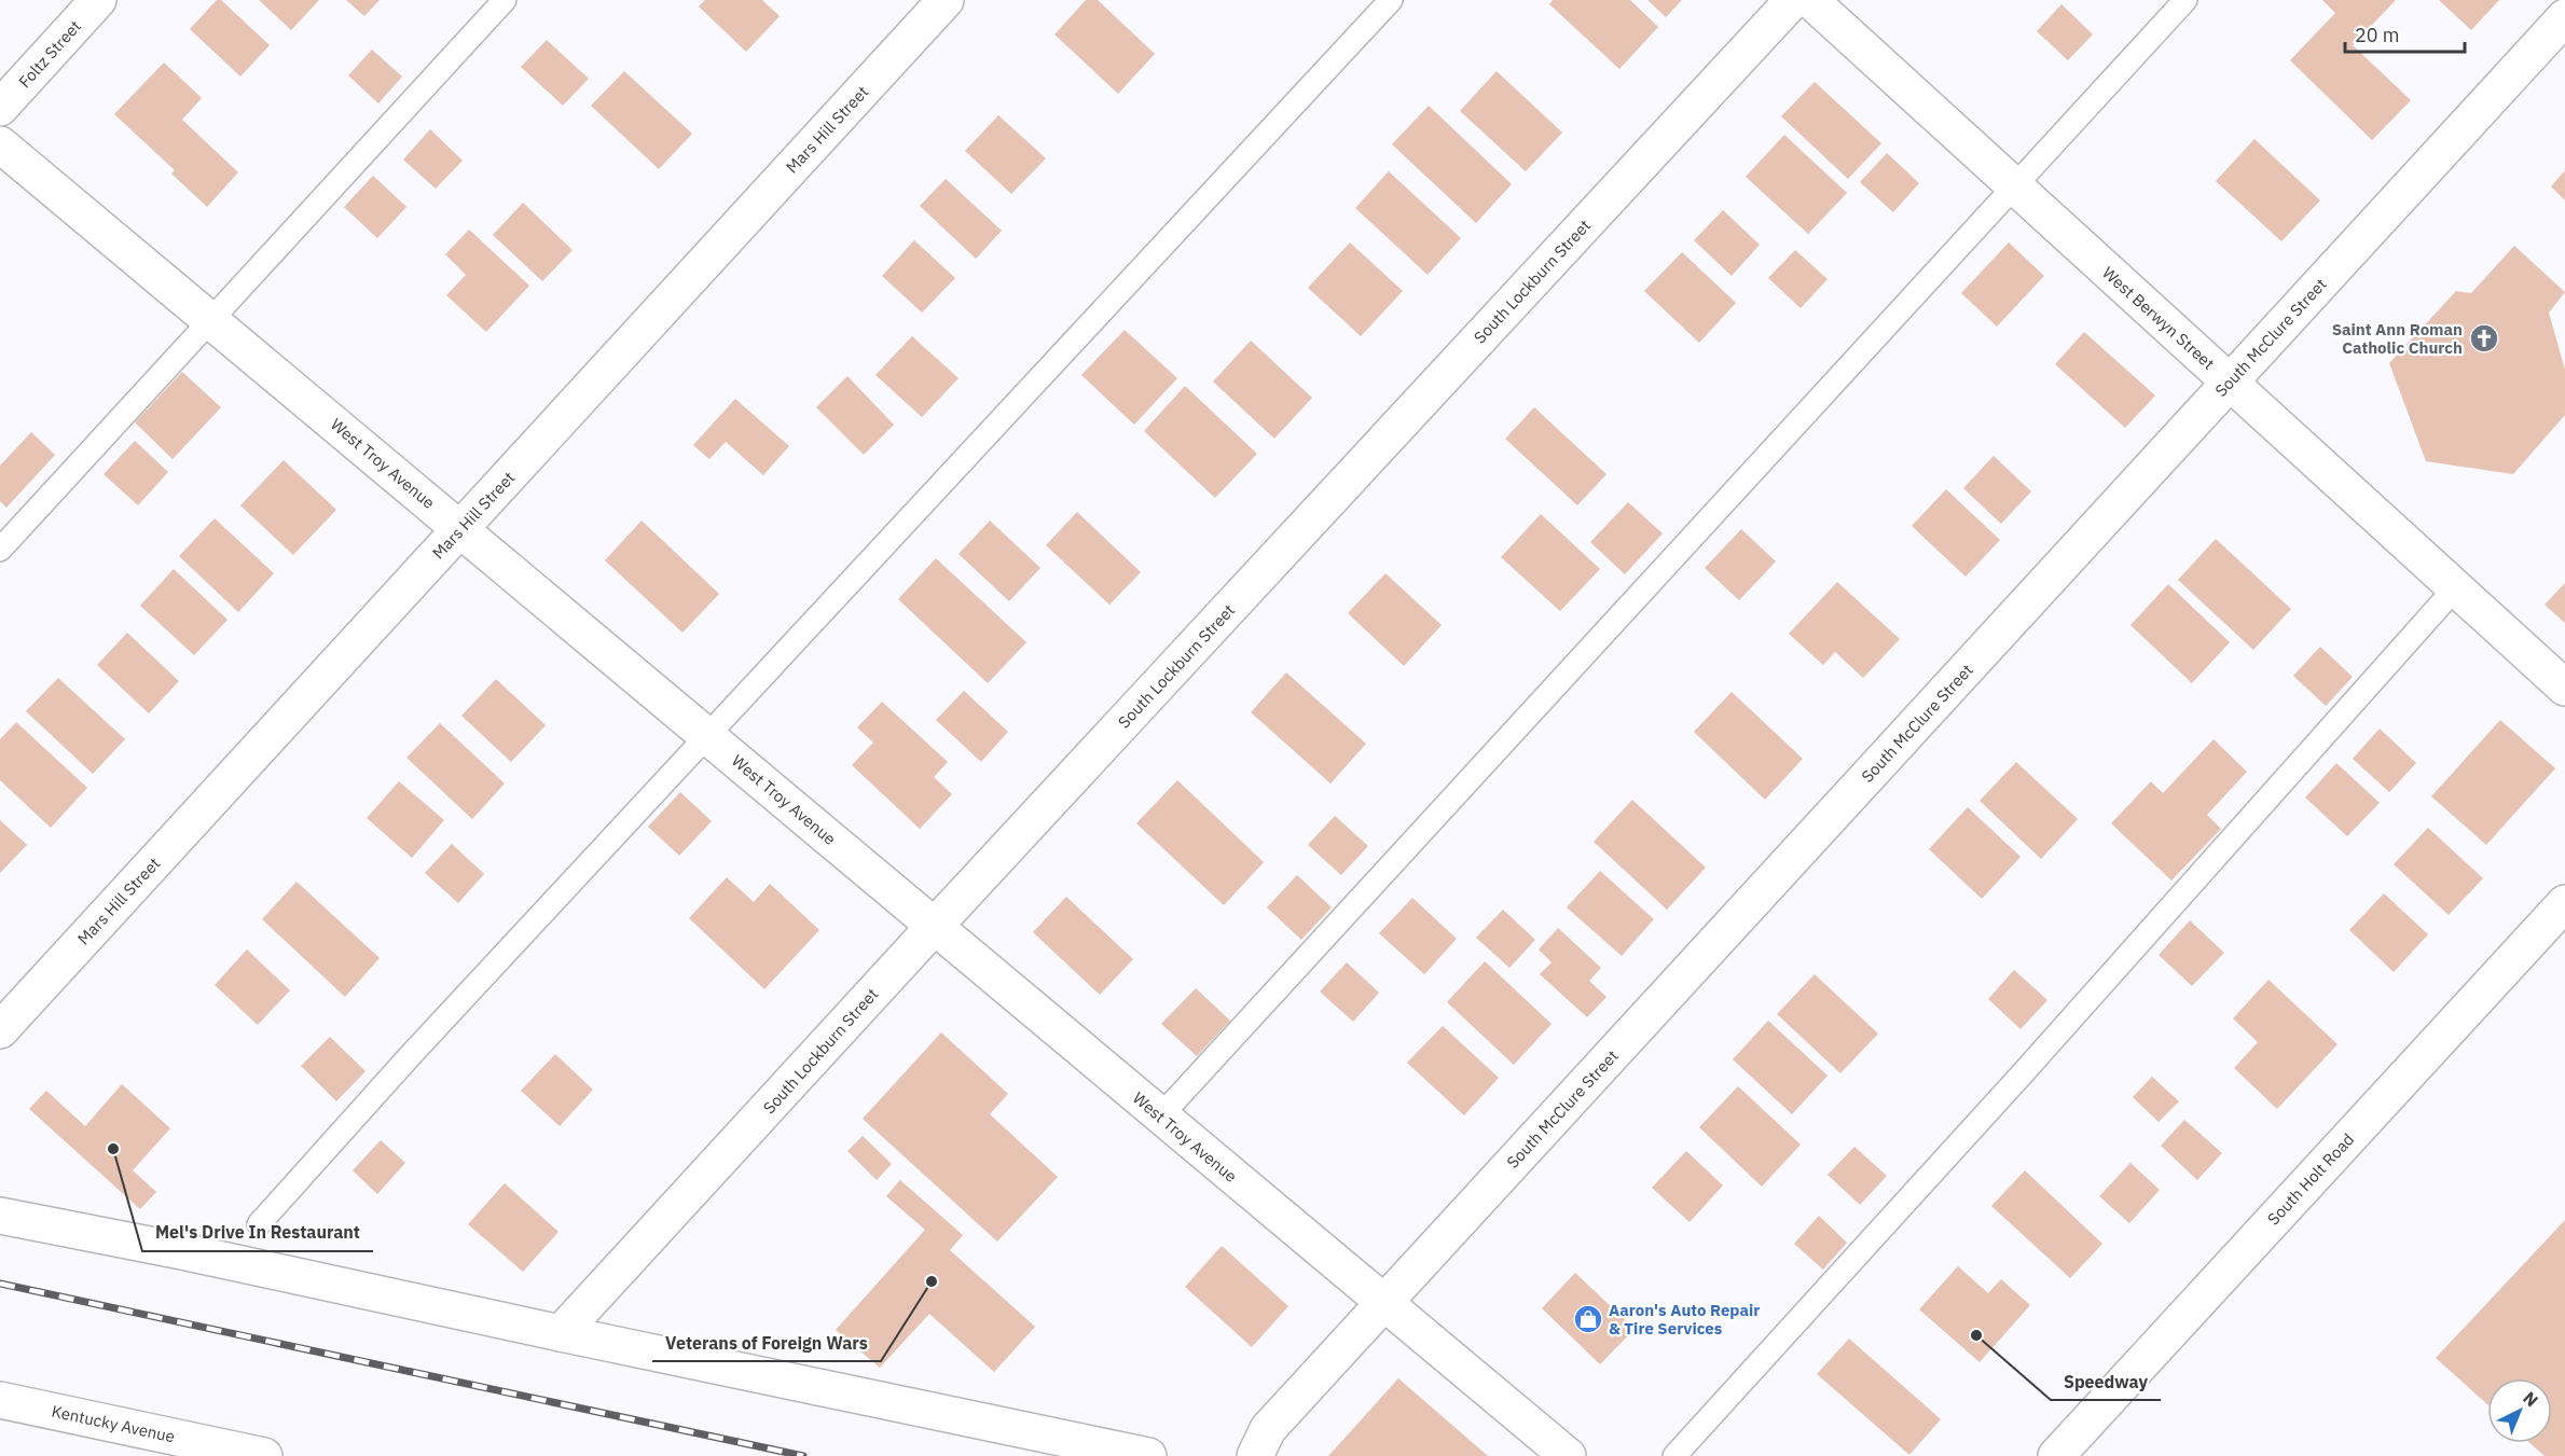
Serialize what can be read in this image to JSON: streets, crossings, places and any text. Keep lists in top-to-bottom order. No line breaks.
{"streets":{"street":["Foltz Street","Mars Hill Street","South Lockburn Street","West Berwyn Street","South McClure Street","West Troy Avenue","South Holt Road","Kentucky Avenue"]},"crossings":[["Mars Hill Street","West Troy Avenue"],["South Lockburn Street","West Troy Avenue"],["West Berwyn Street","South McClure Street"],["South McClure Street","West Troy Avenue"]],"places":{"church":["Saint Ann Roman Catholic Church"],"other":["Mel's Drive In Restaurant","Veterans of Foreign Wars","Speedway"],"shop":["Aaron's Auto Repair & Tire Services"]},"scale_bar":"20 m","north":"top right"}
